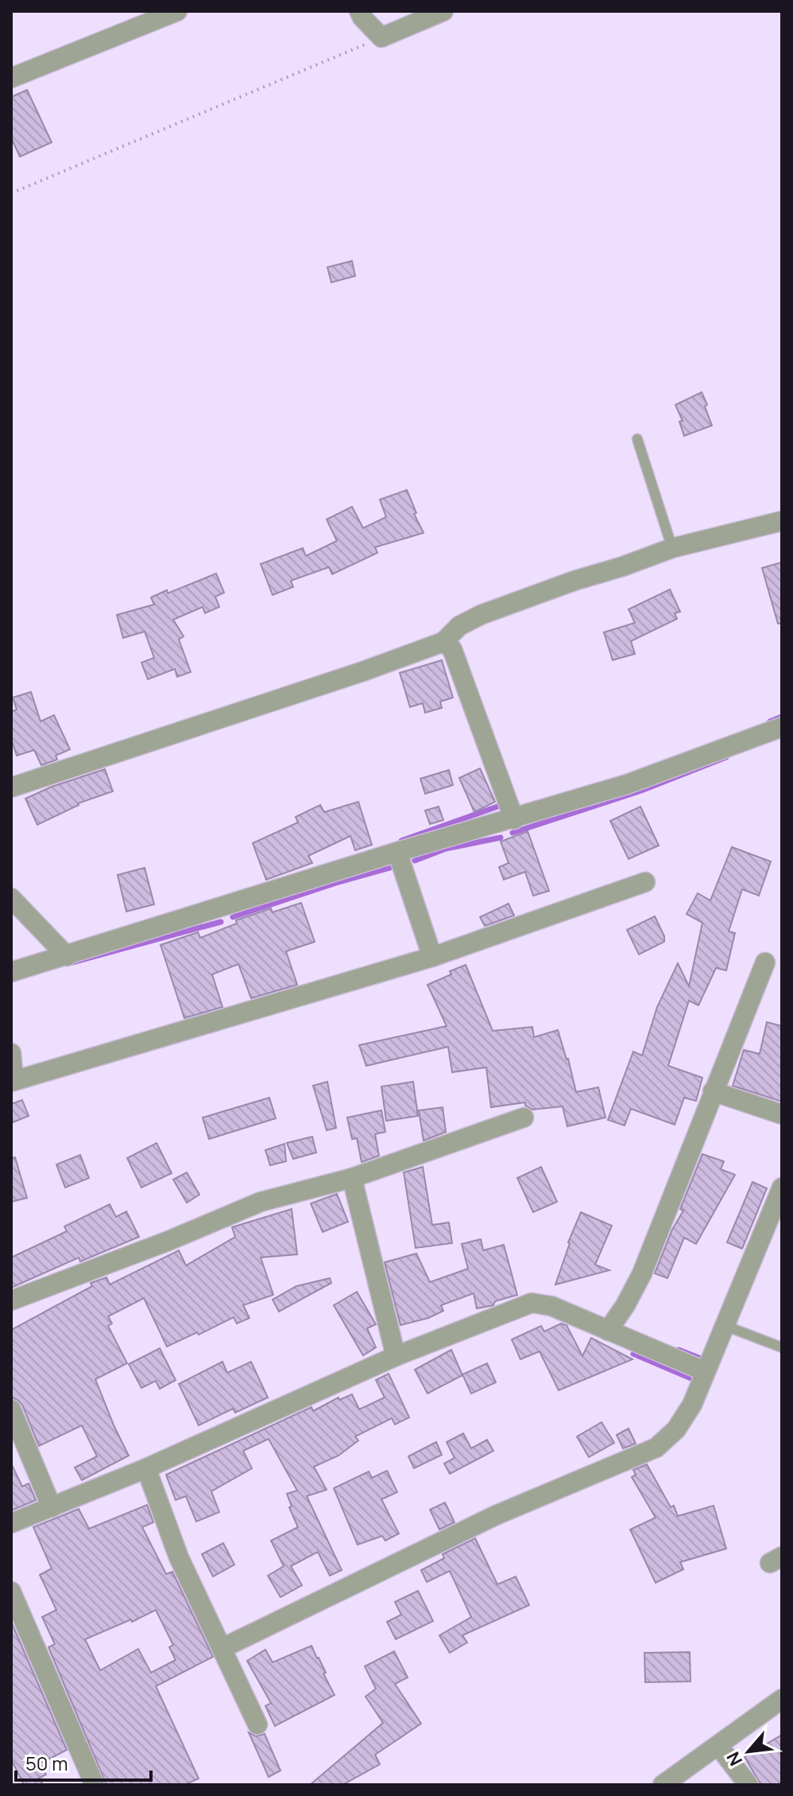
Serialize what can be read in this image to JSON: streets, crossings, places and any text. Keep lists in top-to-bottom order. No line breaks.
{"scale_bar":"50 m","north":"bottom left"}
